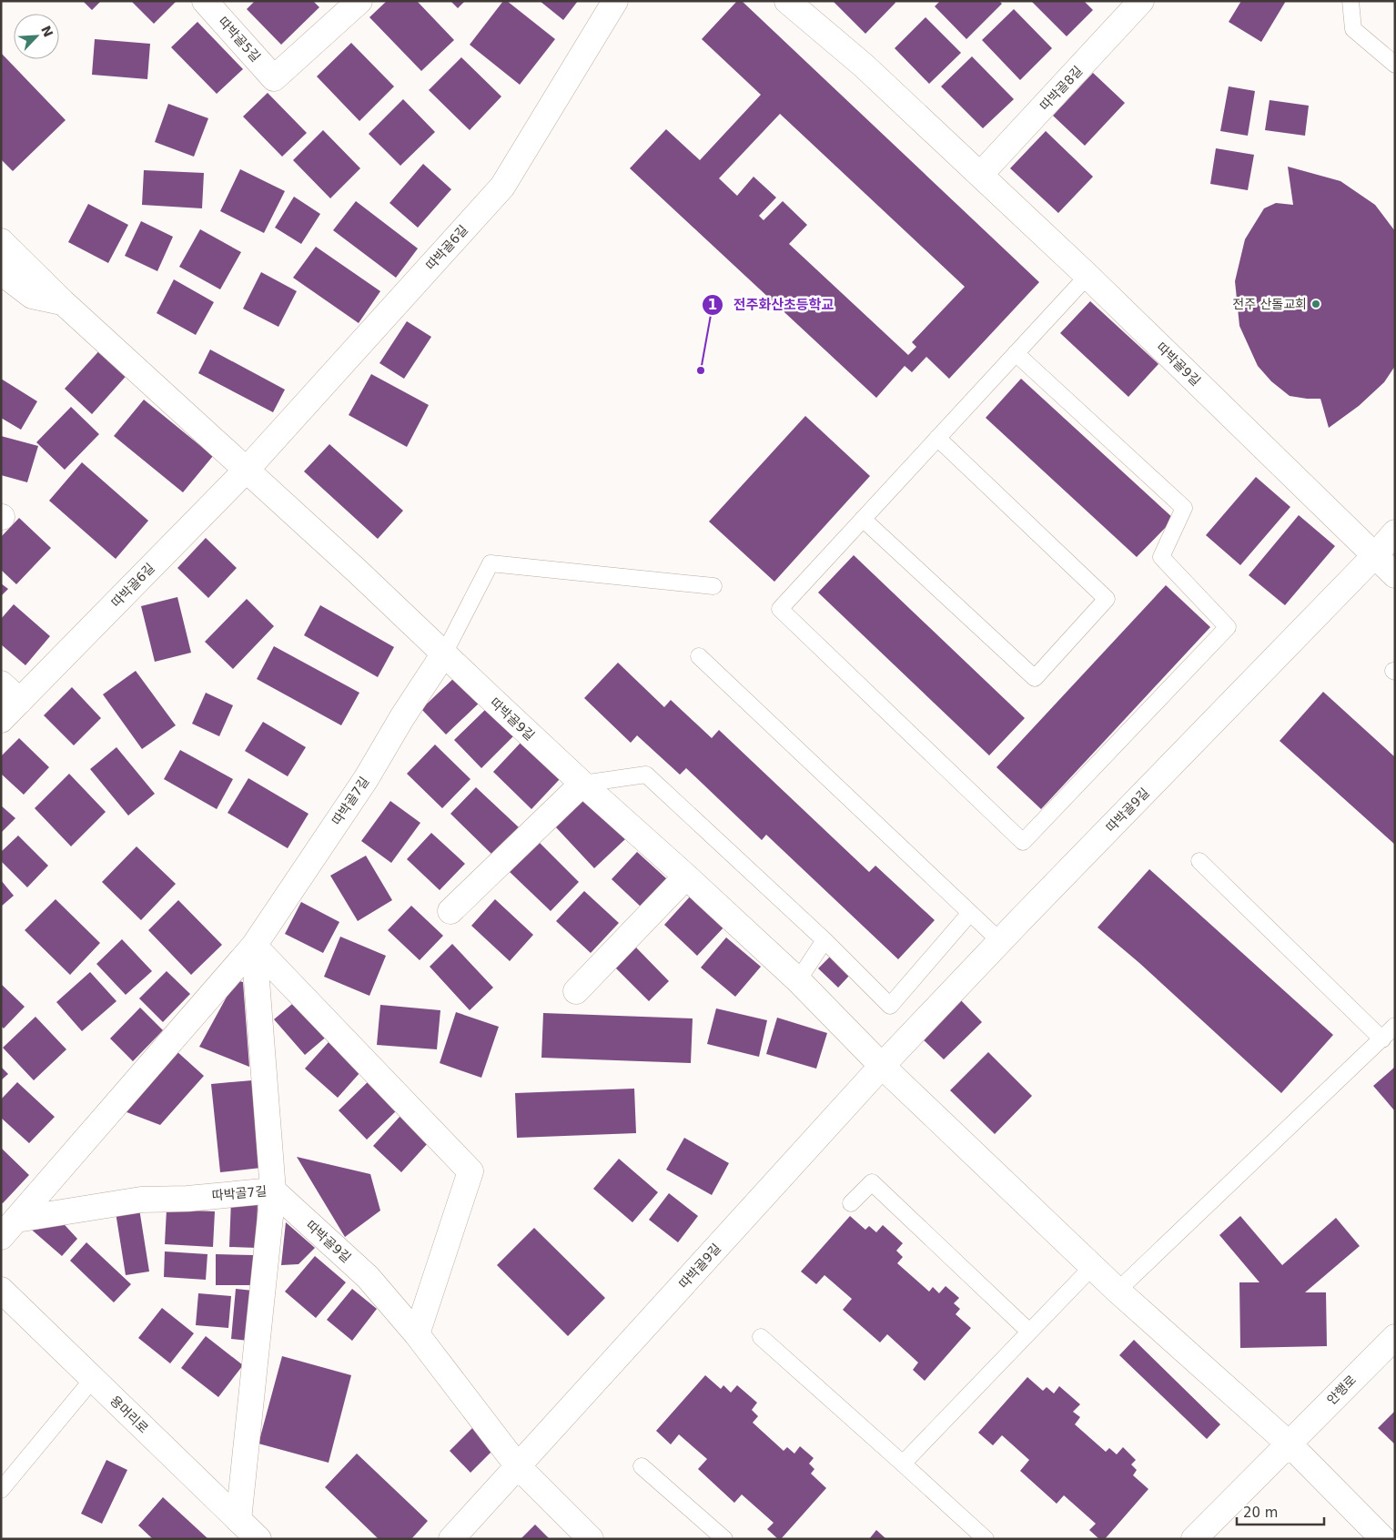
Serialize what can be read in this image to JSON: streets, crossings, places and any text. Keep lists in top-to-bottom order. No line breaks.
{"streets":{"street":["따박골5길","따박골8길","따박골6길","따박골9길","따박골7길","안행로","용머리로"]},"crossings":[["따박골8길","따박골9길"],["따박골9길","따박골7길"]],"places":["전주 산돌교회","전주화산초등학교"],"scale_bar":"20 m","north":"top right"}
